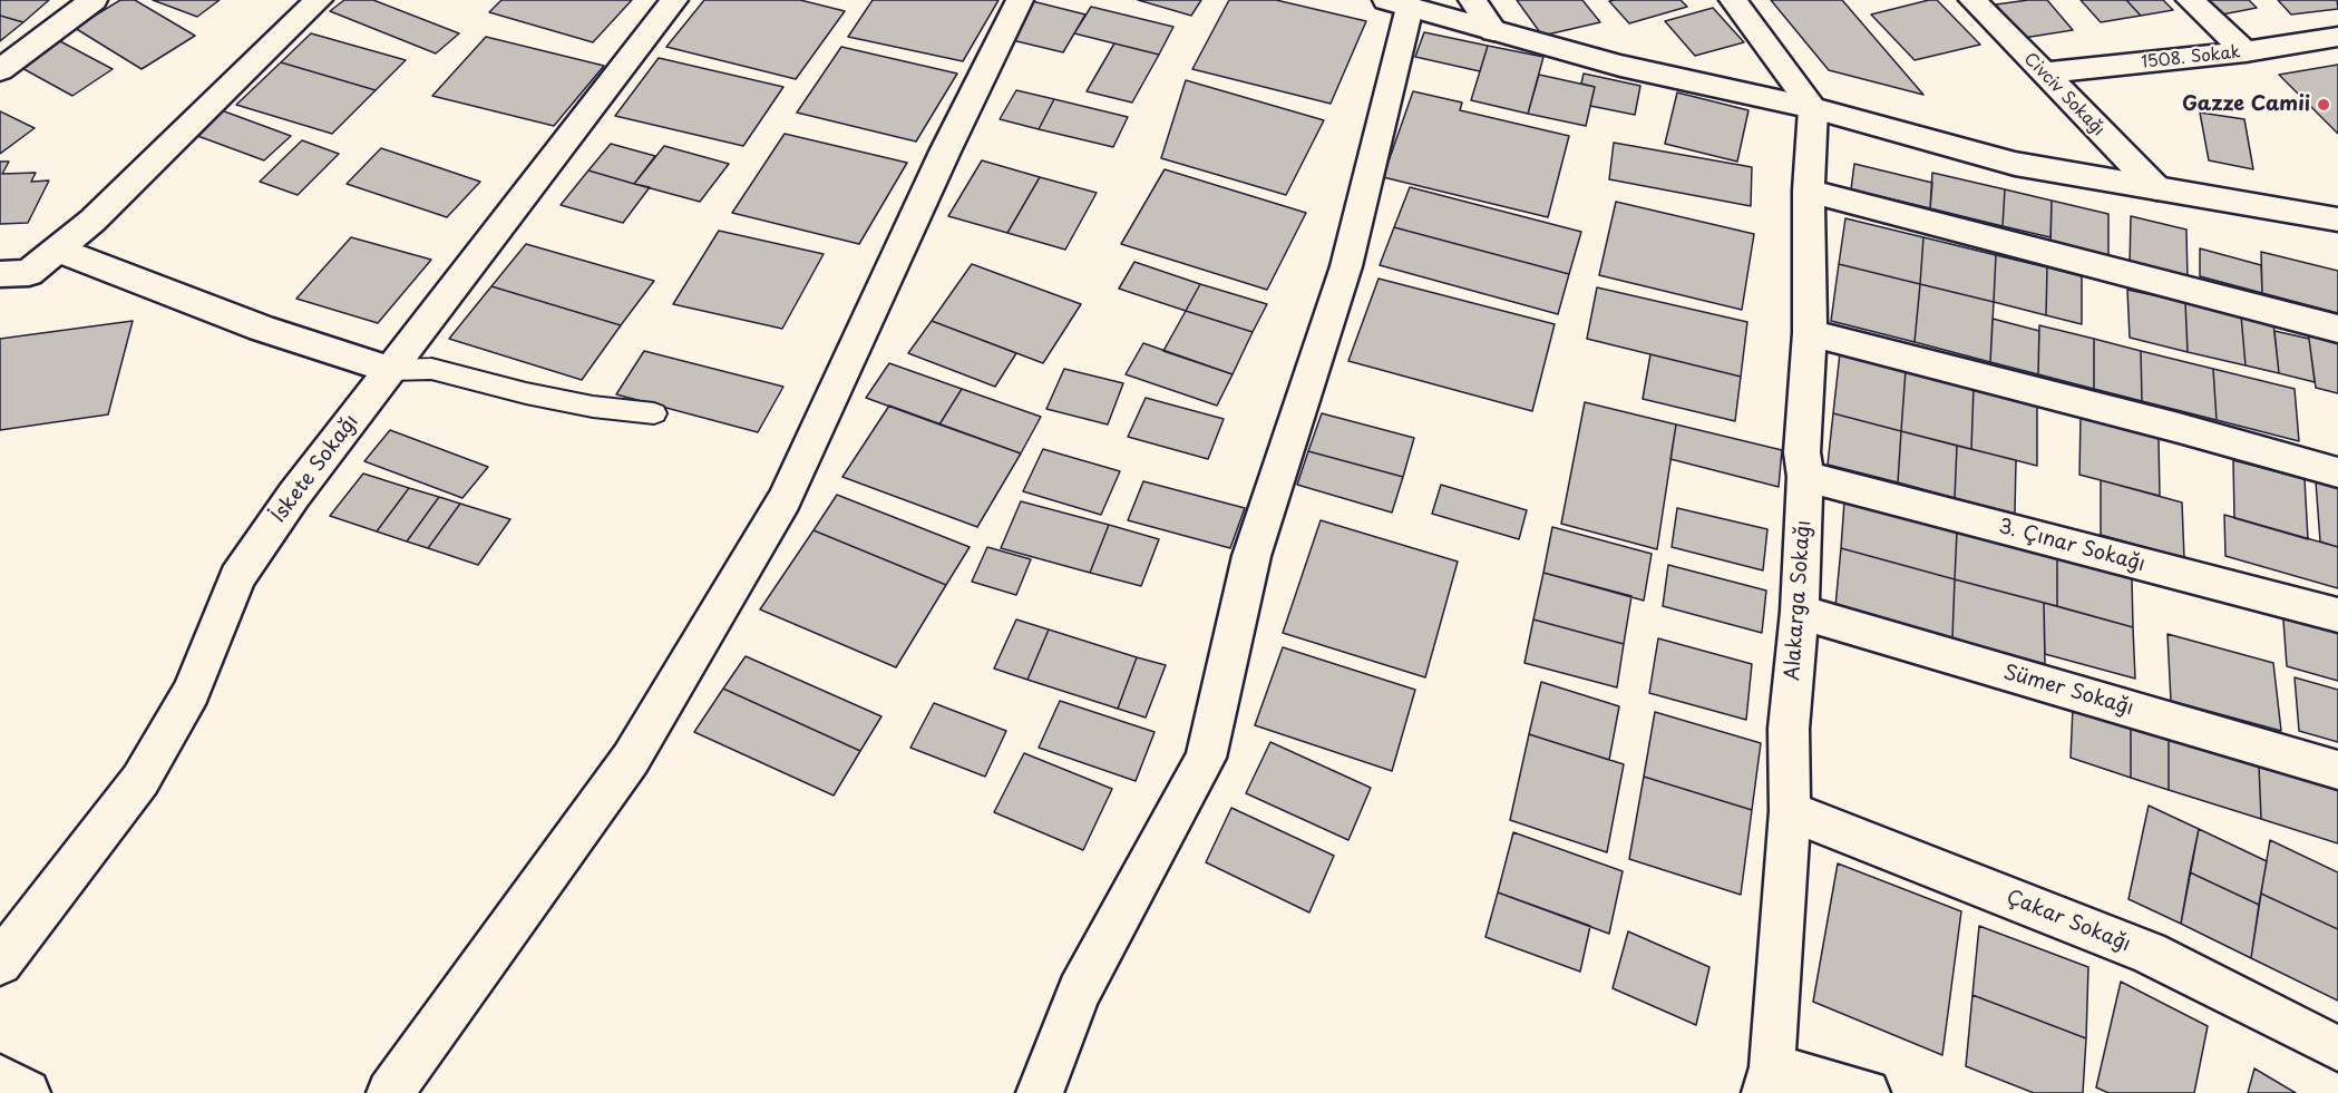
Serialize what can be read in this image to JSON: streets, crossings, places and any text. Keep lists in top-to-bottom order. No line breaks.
{"streets":{"street":["1508. Sokak","Civciv Sokağı","İskete Sokağı","3. Çınar Sokağı","Alakarga Sokağı","Sümer Sokağı","Çakar Sokağı"]},"crossings":[["1508. Sokak","Civciv Sokağı"],["3. Çınar Sokağı","Alakarga Sokağı"],["Alakarga Sokağı","Sümer Sokağı"],["Alakarga Sokağı","Çakar Sokağı"]],"places":["Gazze Camii"]}
